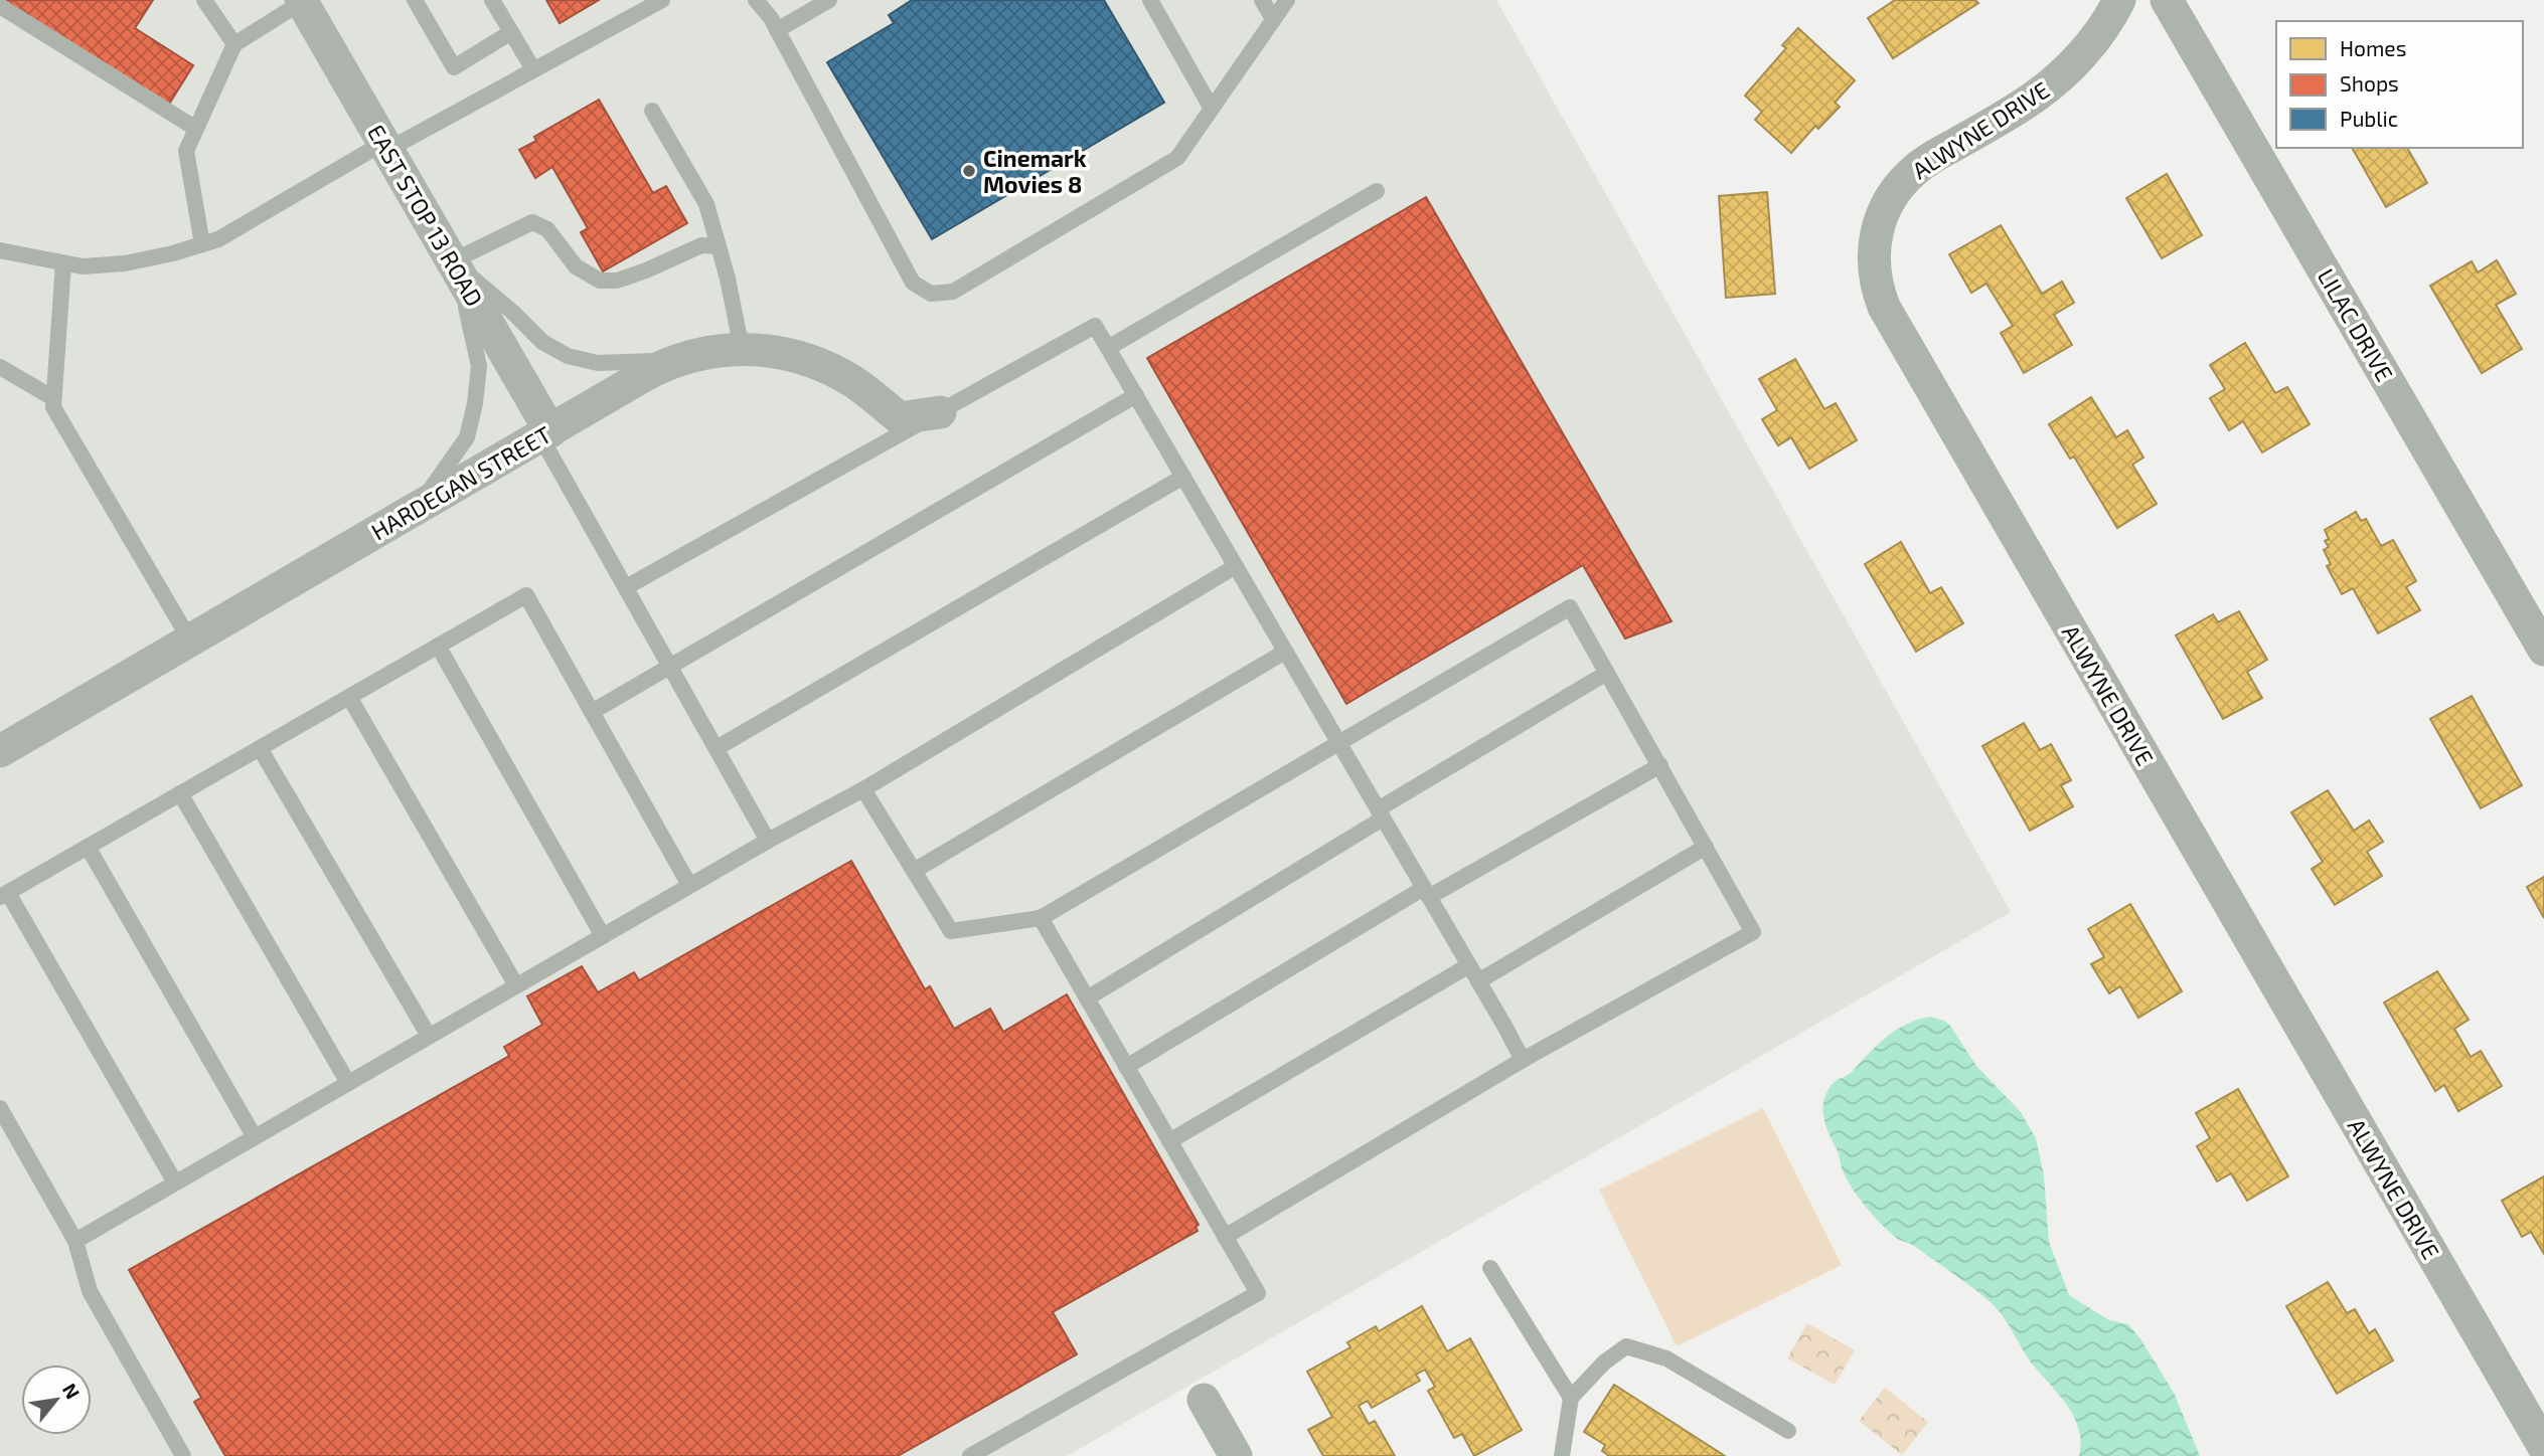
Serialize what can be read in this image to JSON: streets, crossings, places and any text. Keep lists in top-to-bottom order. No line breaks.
{"streets":{"street":["ALWYNE DRIVE","EAST STOP 13 ROAD","LILAC DRIVE","HARDEGAN STREET"]},"crossings":[["EAST STOP 13 ROAD","HARDEGAN STREET"]],"places":["Cinemark Movies 8"],"legend":["Homes","Shops","Public"],"north":"top right"}
